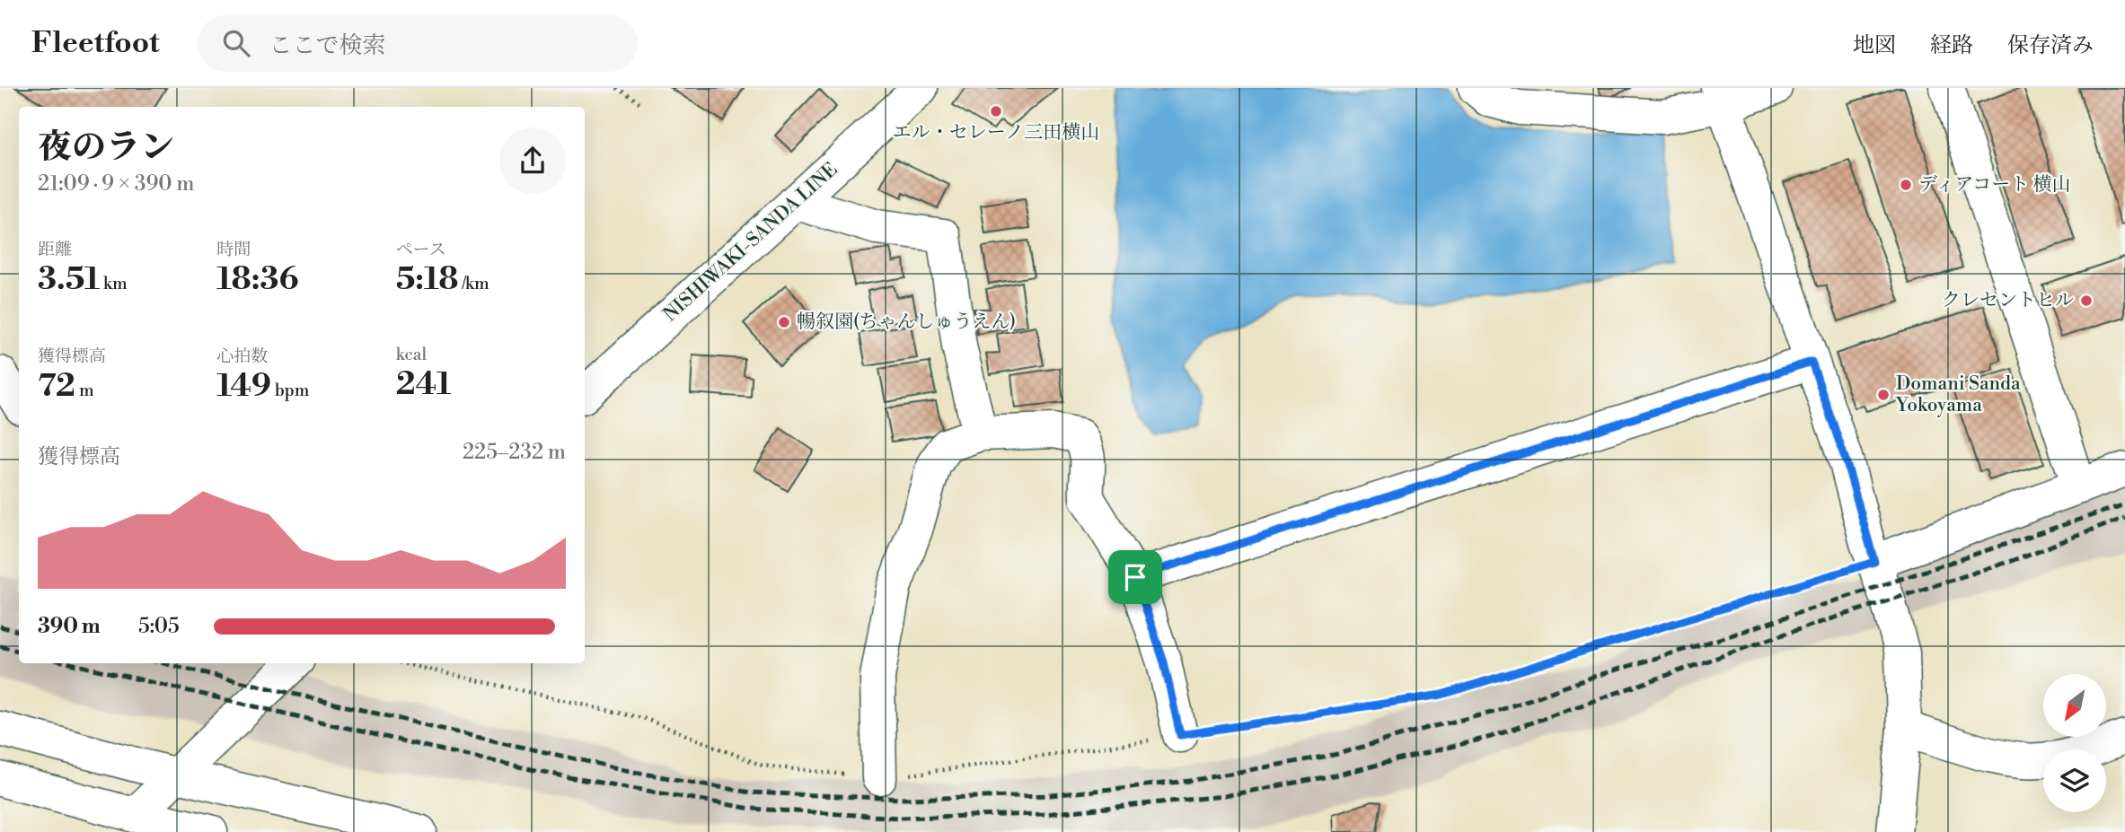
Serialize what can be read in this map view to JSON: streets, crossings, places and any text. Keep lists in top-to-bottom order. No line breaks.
{"streets":{"street":["NISHIWAKI-SANDA LINE"]},"places":["エル・セレーノ三田横山","ディアコート 横山","クレセントヒル","暢叙園(ちゃんしゅうえん)","Domani Sanda Yokoyama"],"north":"bottom left","page":{"header":"Fleetfoot","search":"ここで検索","nav":["地図","経路","保存済み"],"heading":["夜のラン","21:09 · 9 × 390 m"],"stats":[["距離","3.51 km"],["時間","18:36"],["ペース","5:18 /km"],["獲得標高","72 m"],["心拍数","149 bpm"],["kcal","241"]],"chart":["獲得標高","225–232 m"],"list":[{"name":"390 m","note":"5:05"}]}}
